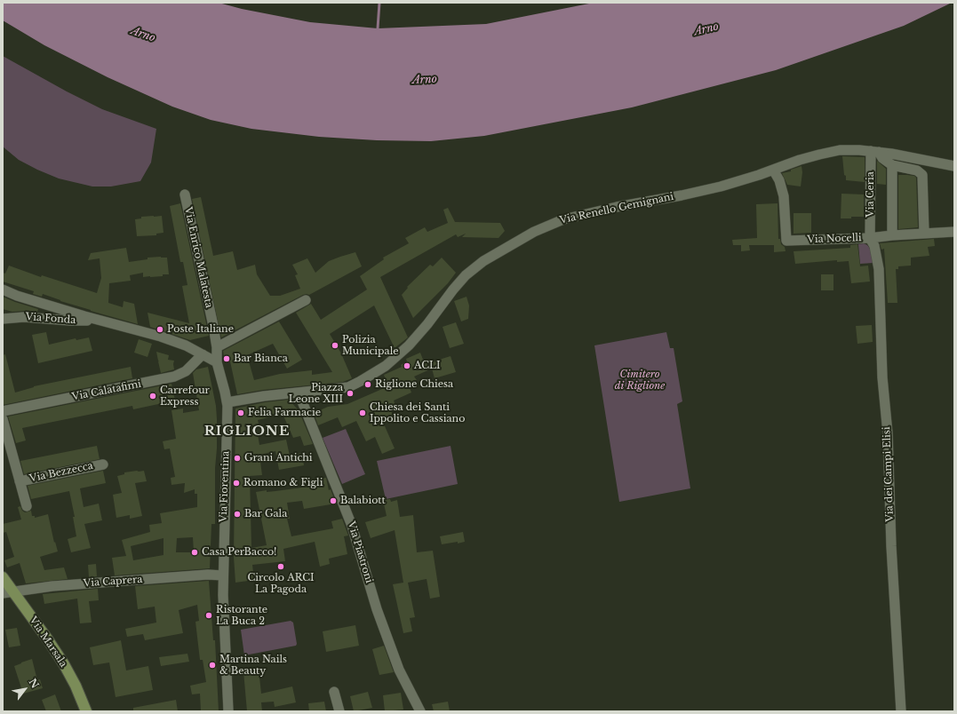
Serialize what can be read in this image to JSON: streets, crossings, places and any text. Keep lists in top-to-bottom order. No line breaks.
{"streets":{"main road":["Via Marsala"],"street":["Via Ceria","Via Renello Gemignani","Via Nocelli","Via Enrico Malatesta","Via Fonda","Via Calatafimi","Via Bezzecca","Via dei Campi Elisi","Via Fiorentina","Via Piastroni","Via Caprera"]},"crossings":[["Via Ceria","Via Renello Gemignani"],["Via Ceria","Via Nocelli"],["Via Ceria","Via dei Campi Elisi"],["Via Renello Gemignani","Via Nocelli"],["Via Renello Gemignani","Via Fiorentina"],["Via Renello Gemignani","Via Piastroni"],["Via Nocelli","Via dei Campi Elisi"],["Via Enrico Malatesta","Via Fiorentina"],["Via Fiorentina","Via Caprera"],["Via Caprera","Via Marsala"]],"districts":["RIGLIONE"],"water":["Arno"],"parks":["Cimitero di Riglione"],"places":["Poste Italiane","Polizia Municipale","Bar Bianca","ACLI","Riglione Chiesa","Piazza Leone XIII","Carrefour Express","Felia Farmacie","Chiesa dei Santi Ippolito e Cassiano","Grani Antichi","Romano & Figli","Balabiott","Bar Gala","Casa PerBacco!","Circolo ARCI La Pagoda","Ristorante La Buca 2","Martina Nails & Beauty"],"north":"top right"}
